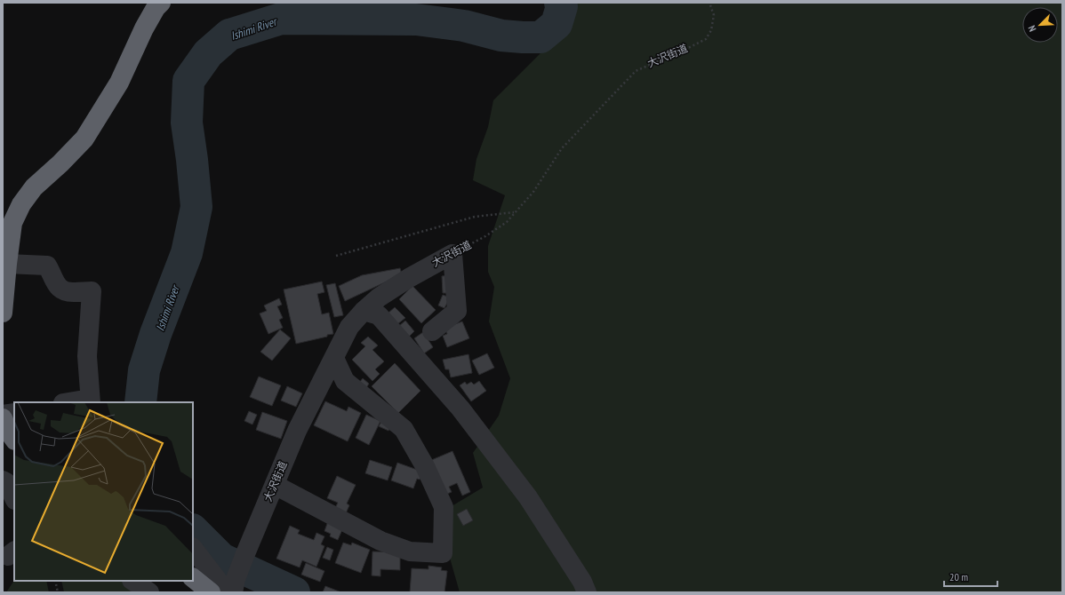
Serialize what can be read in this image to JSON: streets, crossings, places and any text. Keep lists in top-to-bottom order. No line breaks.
{"streets":{"street":["大沢街道"]},"water":["Ishimi River"],"scale_bar":"20 m","north":"bottom left"}
